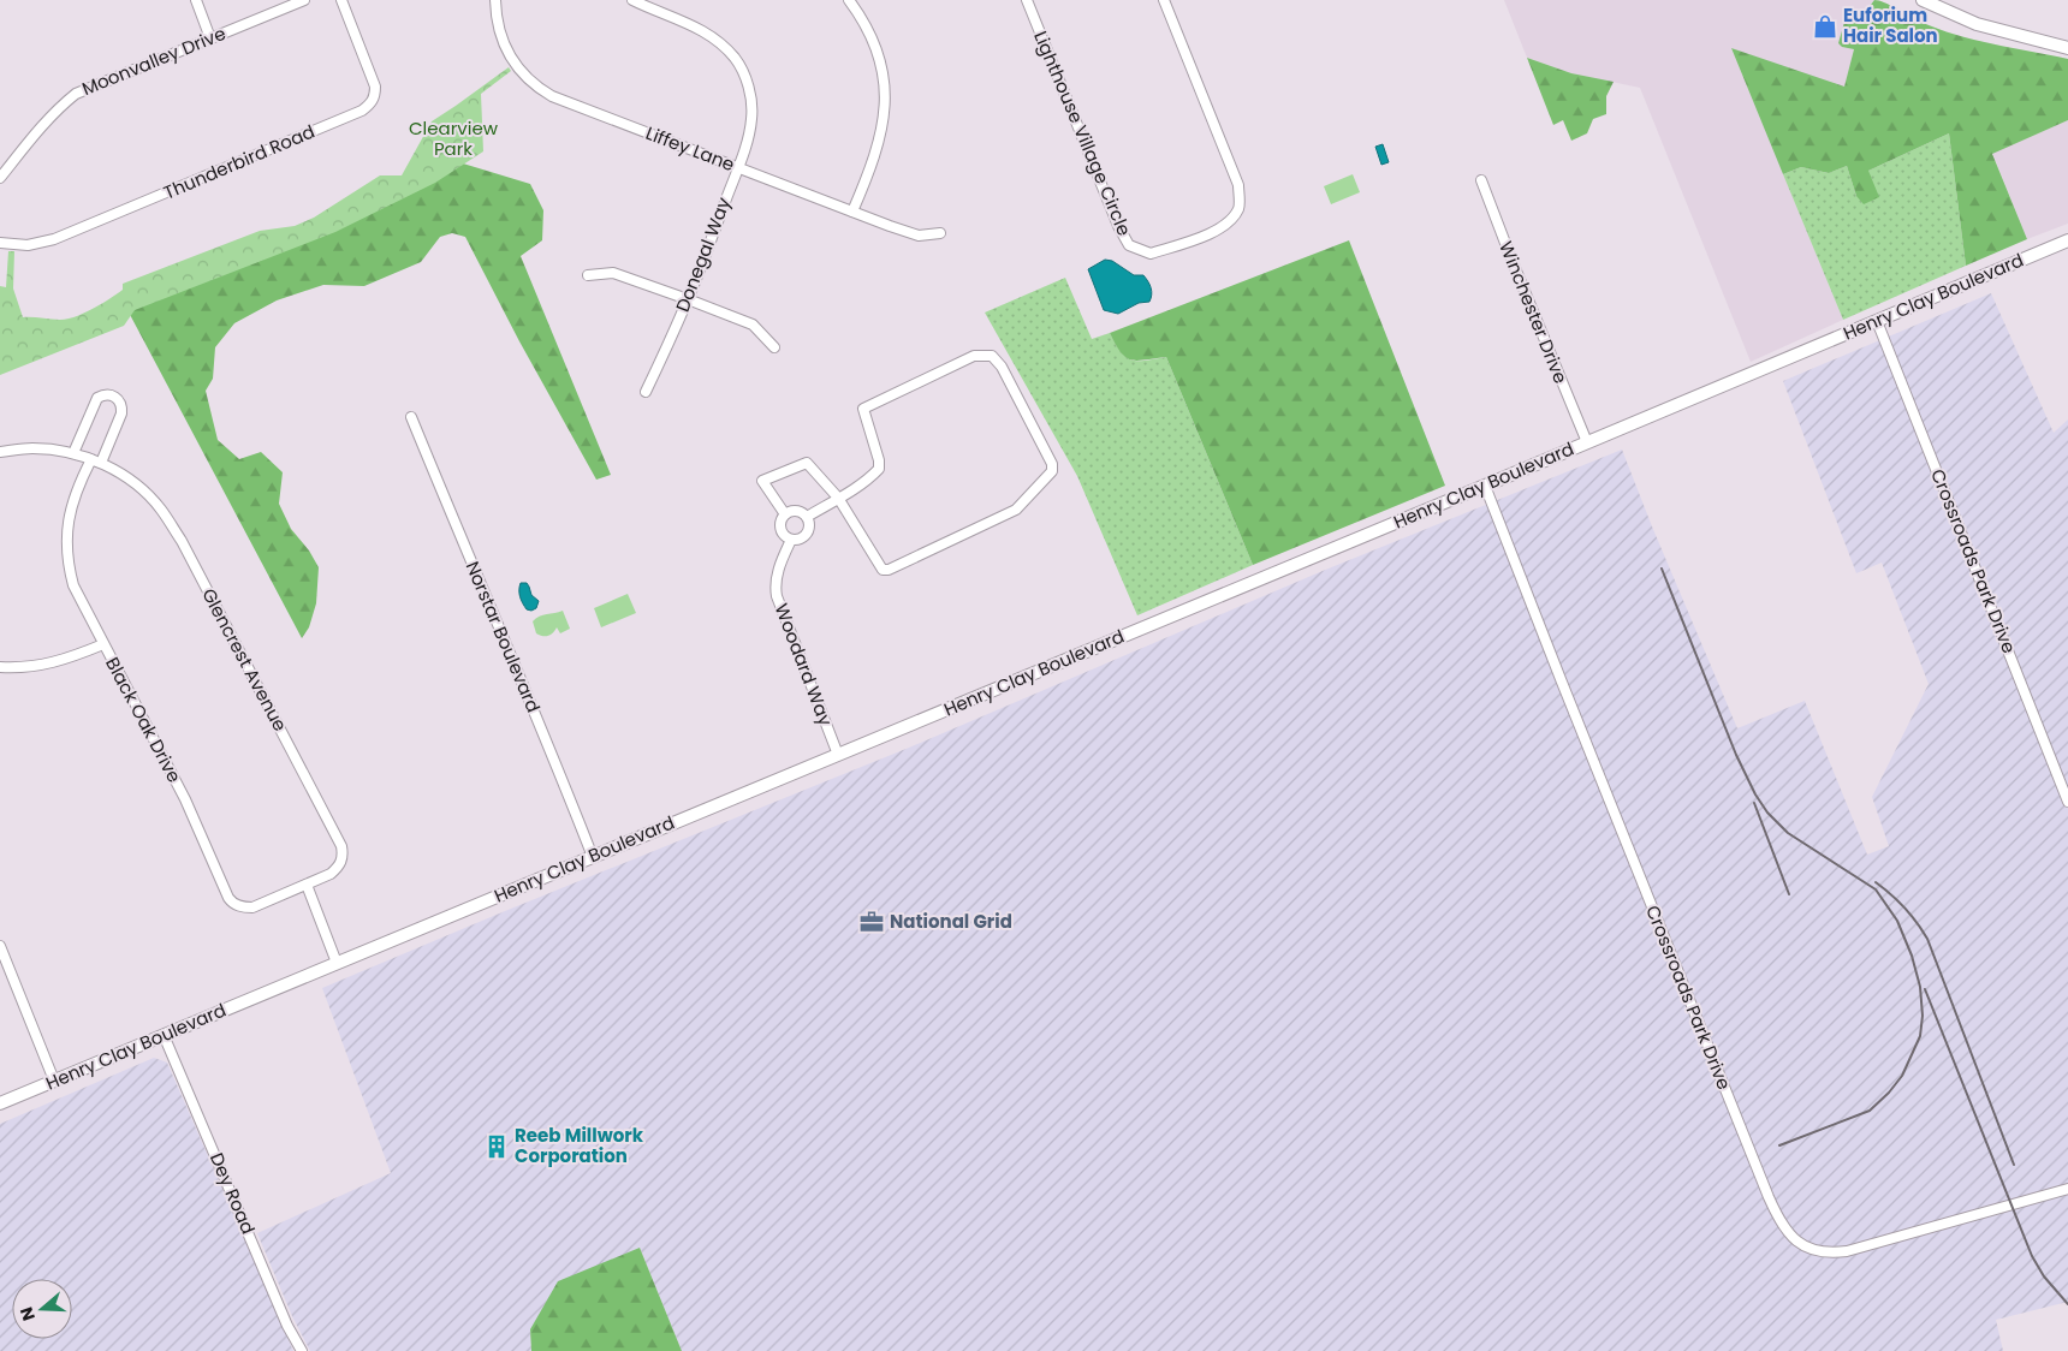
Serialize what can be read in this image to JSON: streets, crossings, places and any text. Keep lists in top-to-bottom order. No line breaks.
{"streets":{"main road":["Henry Clay Boulevard"],"street":["Moonvalley Drive","Lighthouse Village Circle","Liffey Lane","Thunderbird Road","Donegal Way","Winchester Drive","Crossroads Park Drive","Norstar Boulevard","Glencrest Avenue","Woodard Way","Black Oak Drive","Dey Road"]},"crossings":[["Liffey Lane","Donegal Way"],["Henry Clay Boulevard","Winchester Drive"],["Henry Clay Boulevard","Crossroads Park Drive"],["Henry Clay Boulevard","Norstar Boulevard"],["Henry Clay Boulevard","Woodard Way"],["Henry Clay Boulevard","Dey Road"],["Glencrest Avenue","Black Oak Drive"]],"parks":["Clearview Park"],"places":{"shop":["Euforium Hair Salon"],"office":["National Grid"],"building":["Reeb Millwork Corporation"]},"north":"left"}
